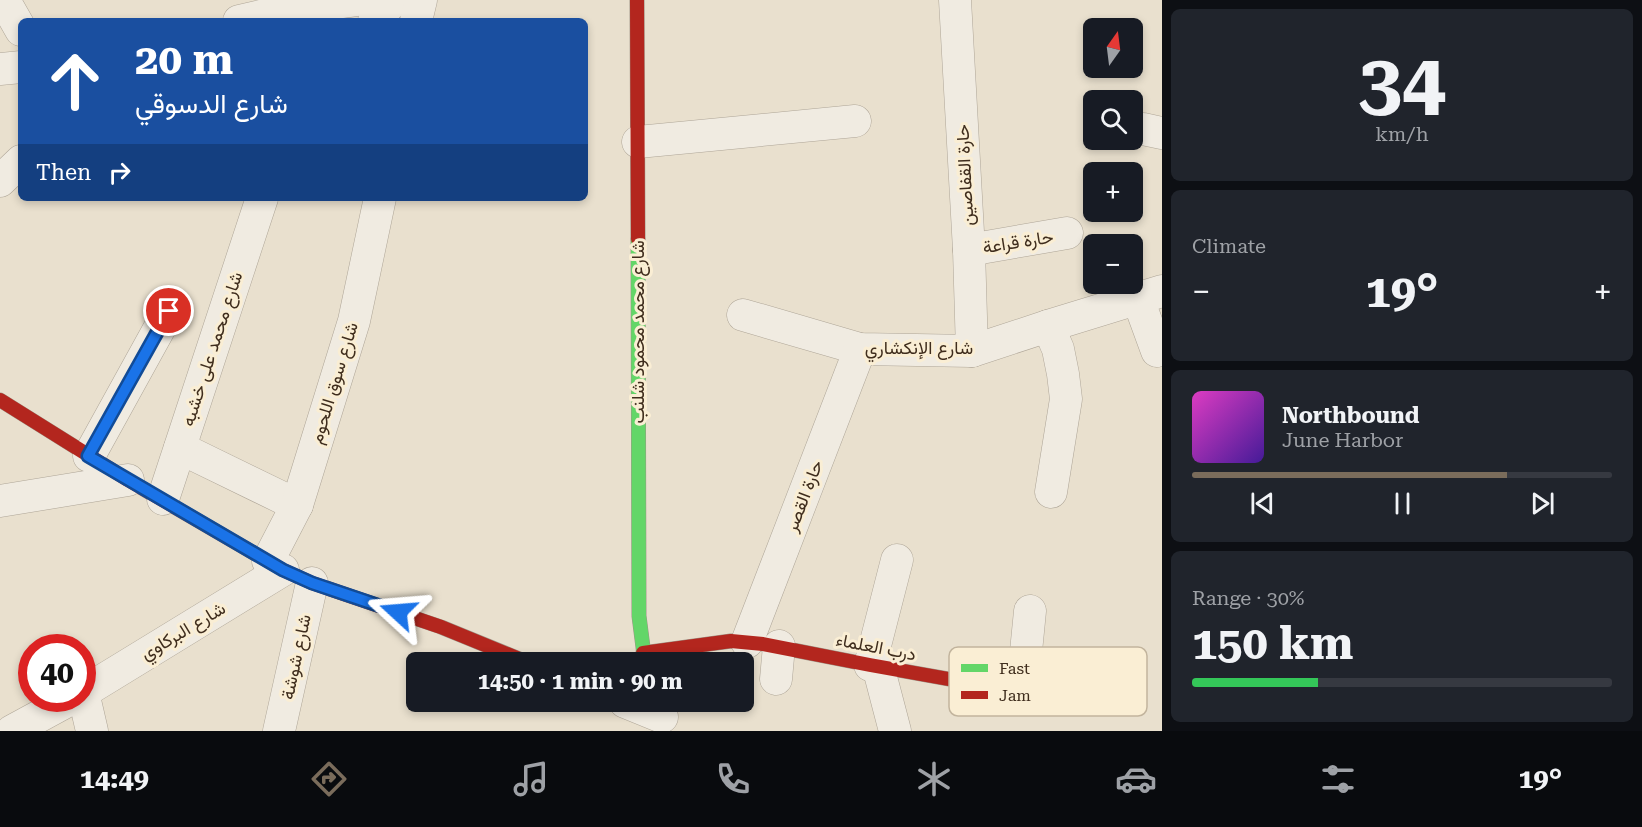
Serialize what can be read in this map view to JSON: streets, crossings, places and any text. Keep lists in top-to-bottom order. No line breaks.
{"streets":{"street":["حارة القفاصين","حارة قراعة","شارع محمد محمود شلنب","شارع الإنكشاري","شارع محمد على خشبه","شارع سوق اللحوم","حارة القصر","شارع البركاوي","درب العلماء","شارع شوشة"]},"crossings":[["حارة القفاصين","حارة قراعة"],["حارة القفاصين","شارع الإنكشاري"],["شارع الإنكشاري","حارة القصر"],["شارع سوق اللحوم","شارع البركاوي"],["حارة القصر","درب العلماء"]],"legend":["Fast","Jam"],"north":"top","page":{"tile":[["34","km/h"],"Climate",["Range · 30%","150 km"]],"map_buttons":["+","−"],"turn":["20 m","شارع الدسوقي"],"then":"Then","heat":["−","19°","+"],"song":["Northbound","June Harbor"],"limit":"40","trip":"14:50 · 1 min · 90 m","tabs":["14:49","19°"]}}
